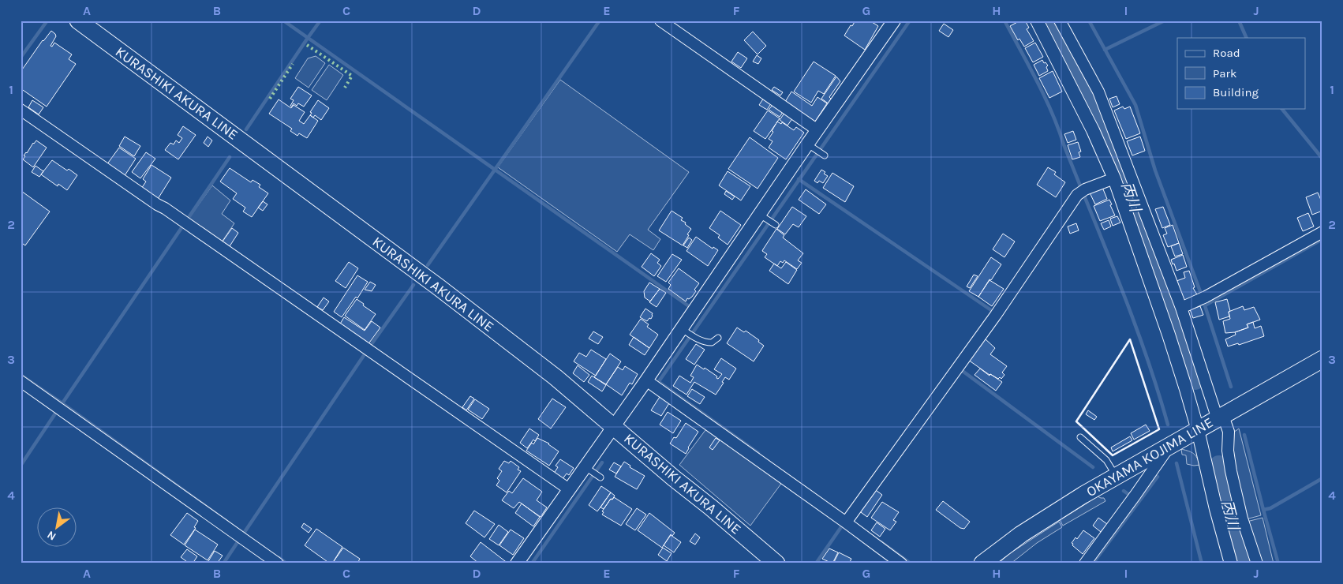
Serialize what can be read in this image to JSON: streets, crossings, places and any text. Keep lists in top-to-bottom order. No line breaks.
{"streets":{"main road":["KURASHIKI AKURA LINE","OKAYAMA KOJIMA LINE"]},"water":["丙川"],"legend":["Road","Park","Building"],"north":"bottom left","grid":{"columns":["A","B","C","D","E","F","G","H","I","J"],"rows":["1","2","3","4"]}}
